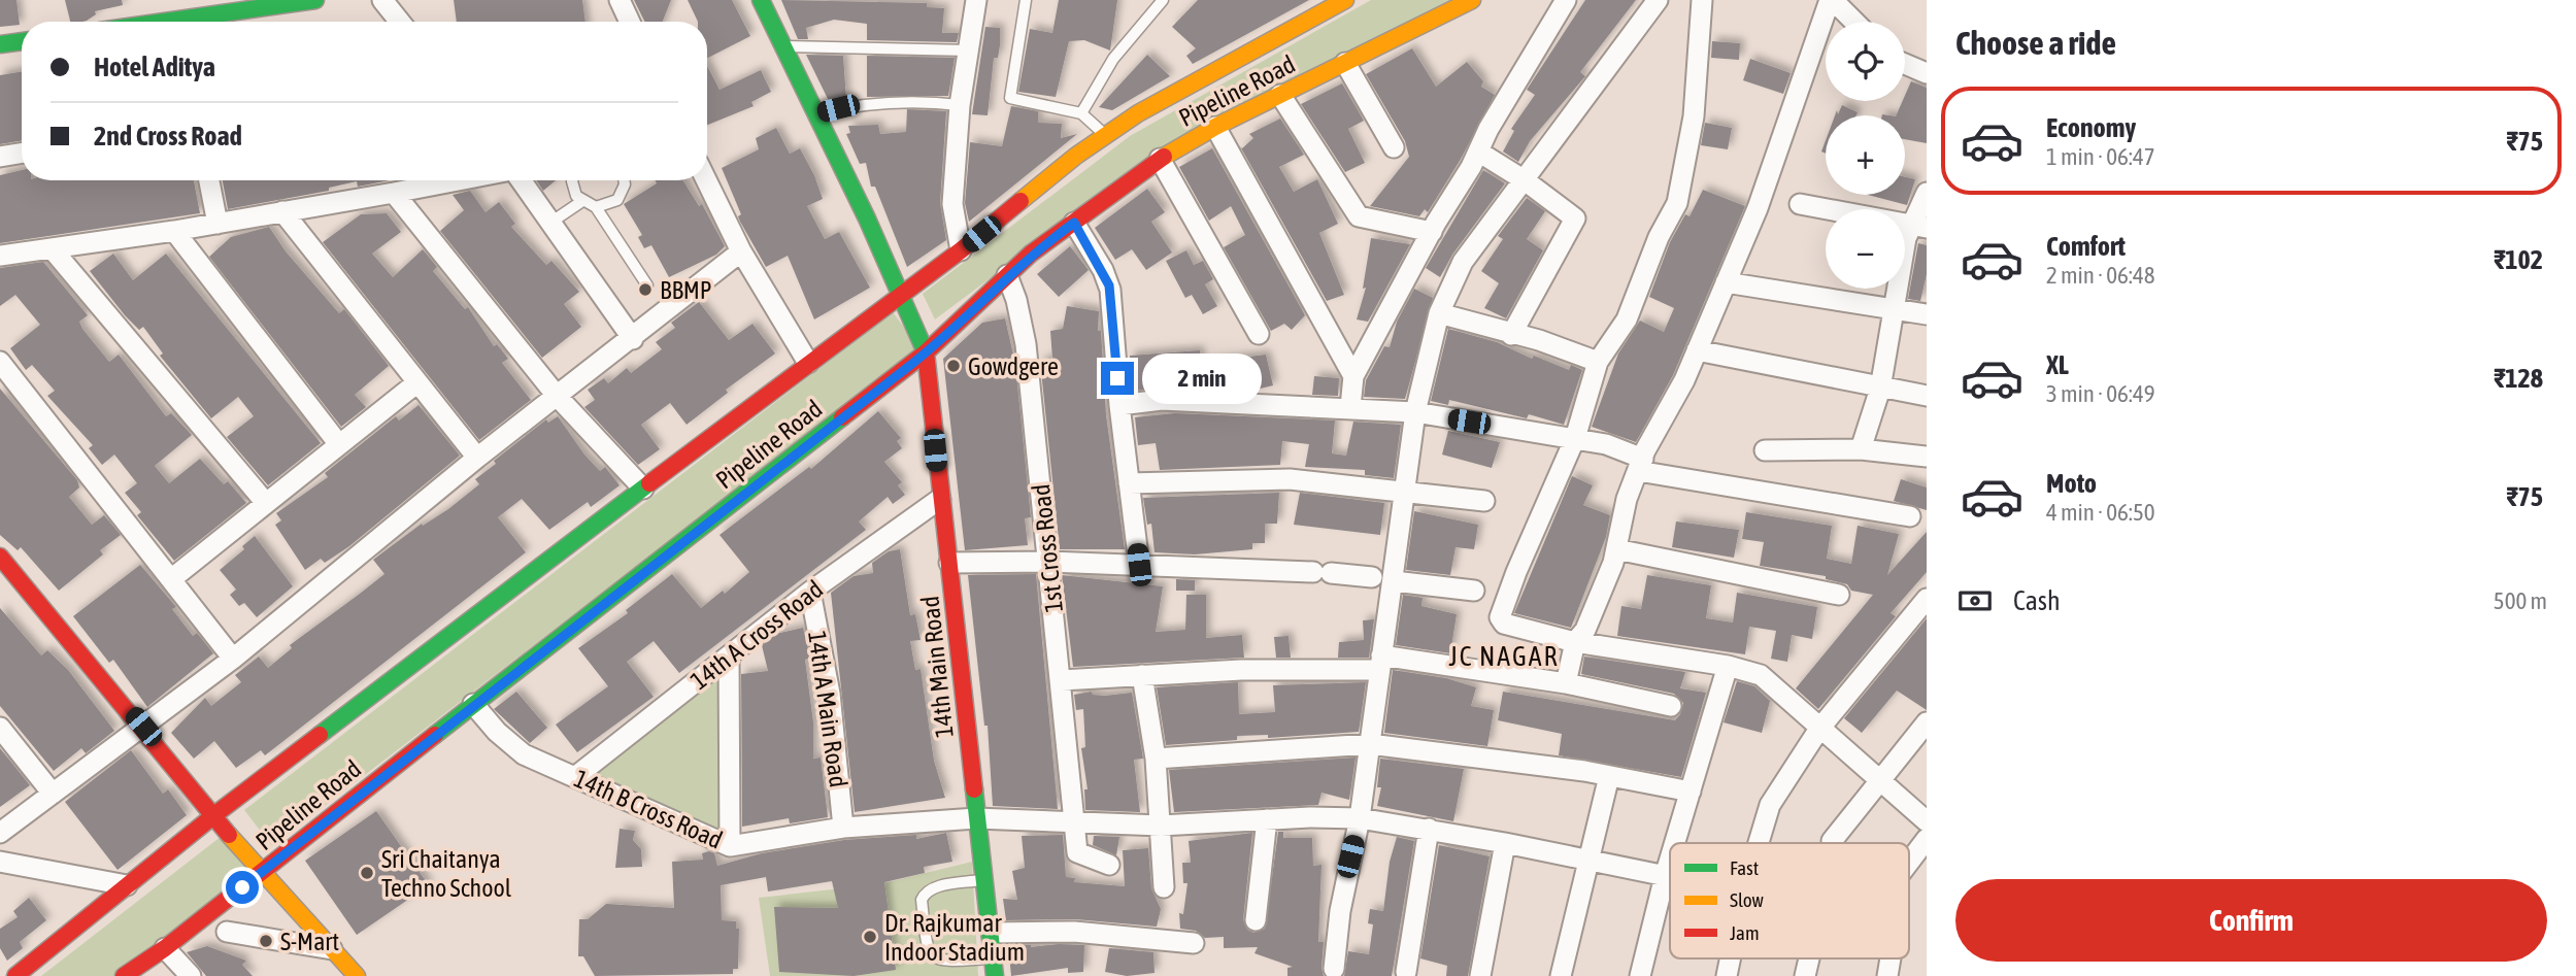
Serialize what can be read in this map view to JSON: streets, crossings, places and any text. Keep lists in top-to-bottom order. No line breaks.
{"streets":{"main road":["Pipeline Road","14th Main Road"],"street":["1st Cross Road","14th A Cross Road","14th A Main Road","14th B Cross Road"]},"crossings":[["Pipeline Road","1st Cross Road"],["Pipeline Road","14th Main Road"],["Pipeline Road","14th B Cross Road"],["1st Cross Road","14th B Cross Road"],["14th A Cross Road","14th Main Road"],["14th A Cross Road","14th A Main Road"],["14th A Cross Road","14th B Cross Road"],["14th Main Road","14th B Cross Road"],["14th A Main Road","14th B Cross Road"]],"districts":["JC NAGAR"],"places":["BBMP","Gowdgere","Sri Chaitanya Techno School","Dr. Rajkumar Indoor Stadium","S-Mart"],"legend":["Fast","Slow","Jam"],"page":{"heading":"Choose a ride","map_buttons":["+","−"],"banner":["Hotel Aditya","2nd Cross Road"],"list":[{"name":"Economy","note":"1 min · 06:47","value":"₹75"},{"name":"Comfort","note":"2 min · 06:48","value":"₹102"},{"name":"XL","note":"3 min · 06:49","value":"₹128"},{"name":"Moto","note":"4 min · 06:50","value":"₹75"}],"bubble":"2 min","pay":["Cash","500 m"],"buttons":"Confirm"}}
